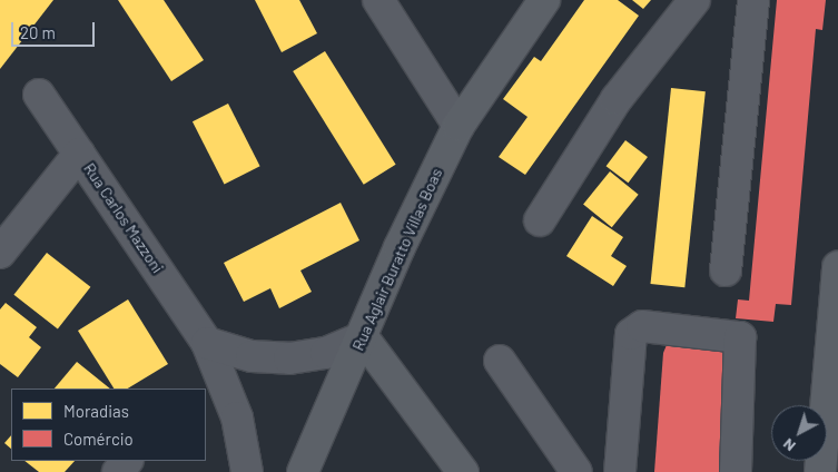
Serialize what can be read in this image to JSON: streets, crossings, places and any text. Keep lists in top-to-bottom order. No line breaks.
{"streets":{"main road":["Rua Aglair Buratto Villas Boas"],"street":["Rua Carlos Mazzoni"]},"legend":["Moradias","Comércio"],"scale_bar":"20 m","north":"bottom left"}
